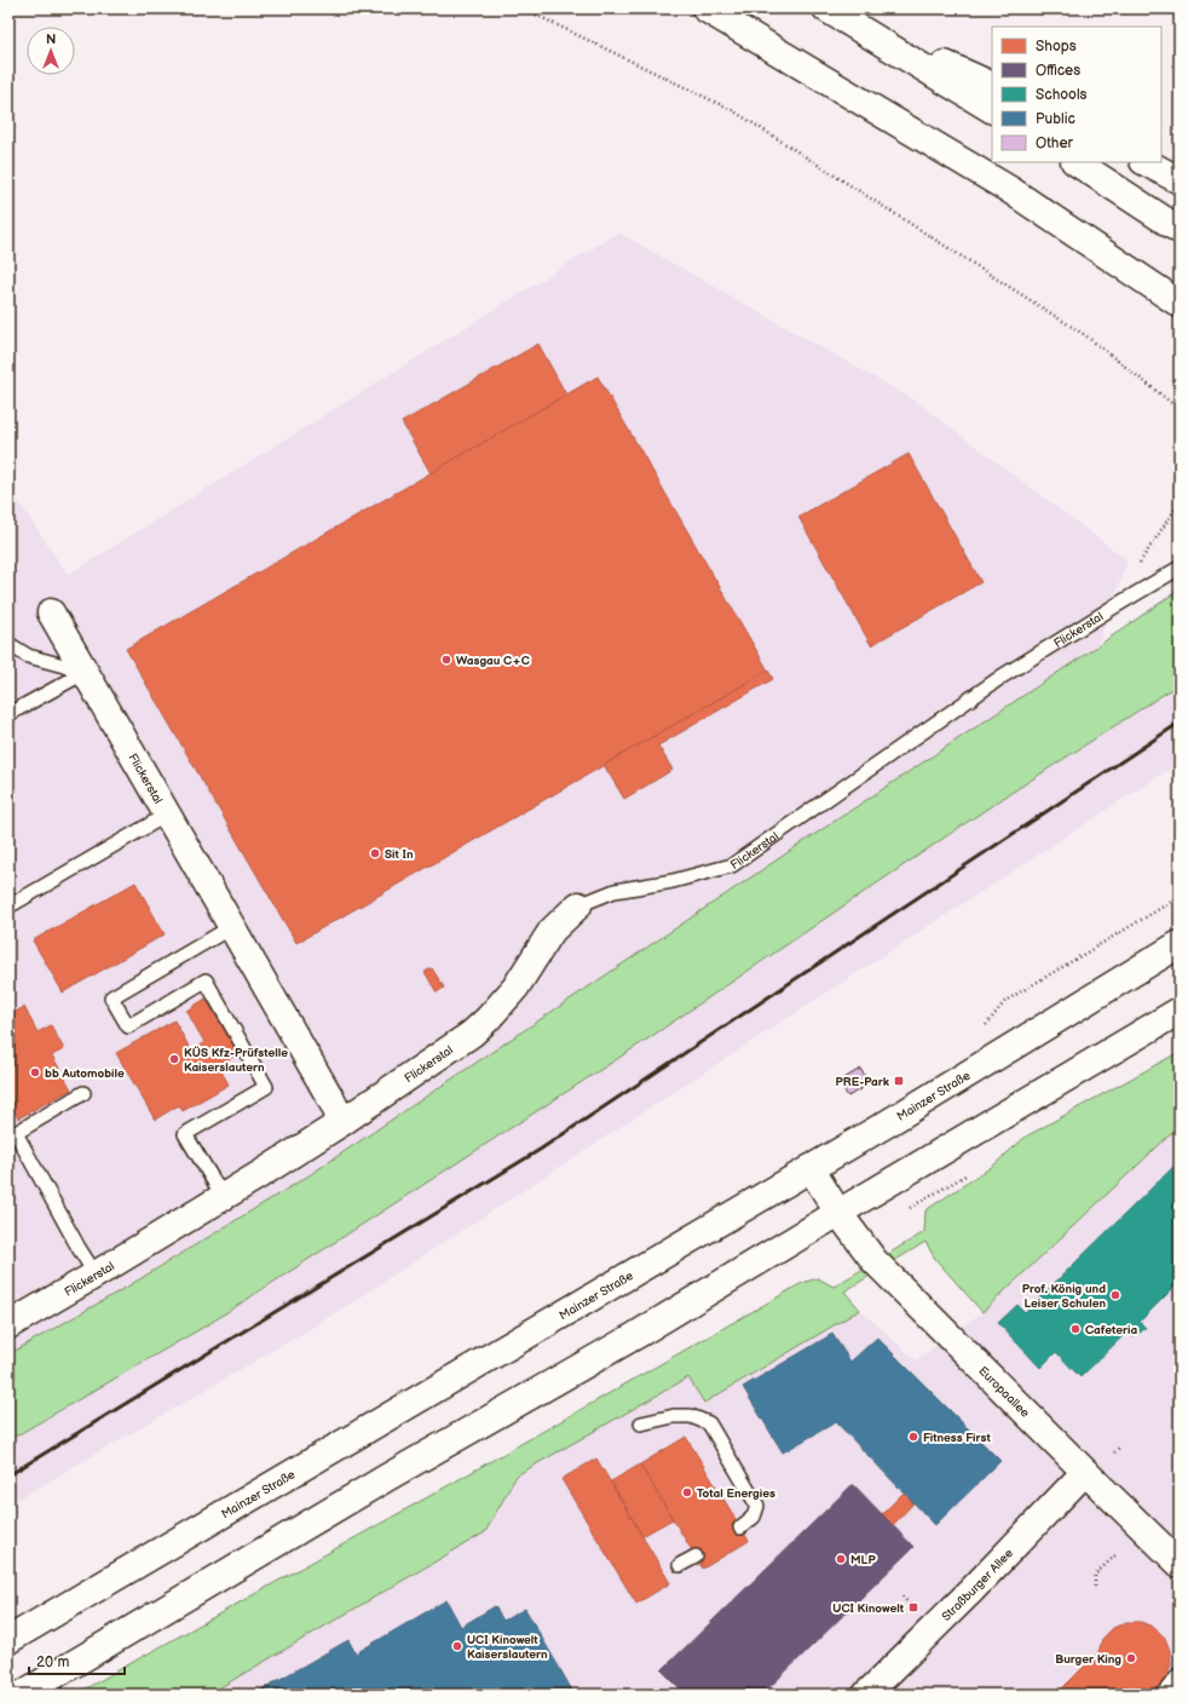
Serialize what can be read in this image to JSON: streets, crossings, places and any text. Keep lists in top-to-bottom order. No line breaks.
{"streets":{"main road":["Flickerstal","Mainzer Straße","Europaallee","Straßburger Allee"]},"crossings":[["Mainzer Straße","Europaallee"],["Europaallee","Straßburger Allee"]],"places":{"other":["Wasgau C+C","Sit In","KÜS Kfz-Prüfstelle Kaiserslautern","bb Automobile","Prof. König und Leiser Schulen","Cafeteria","Fitness First","Total Energies","MLP","UCI Kinowelt Kaiserslautern","Burger King"],"transit":["PRE-Park","UCI Kinowelt"]},"legend":["Shops","Offices","Schools","Public","Other"],"scale_bar":"20 m","north":"top"}
